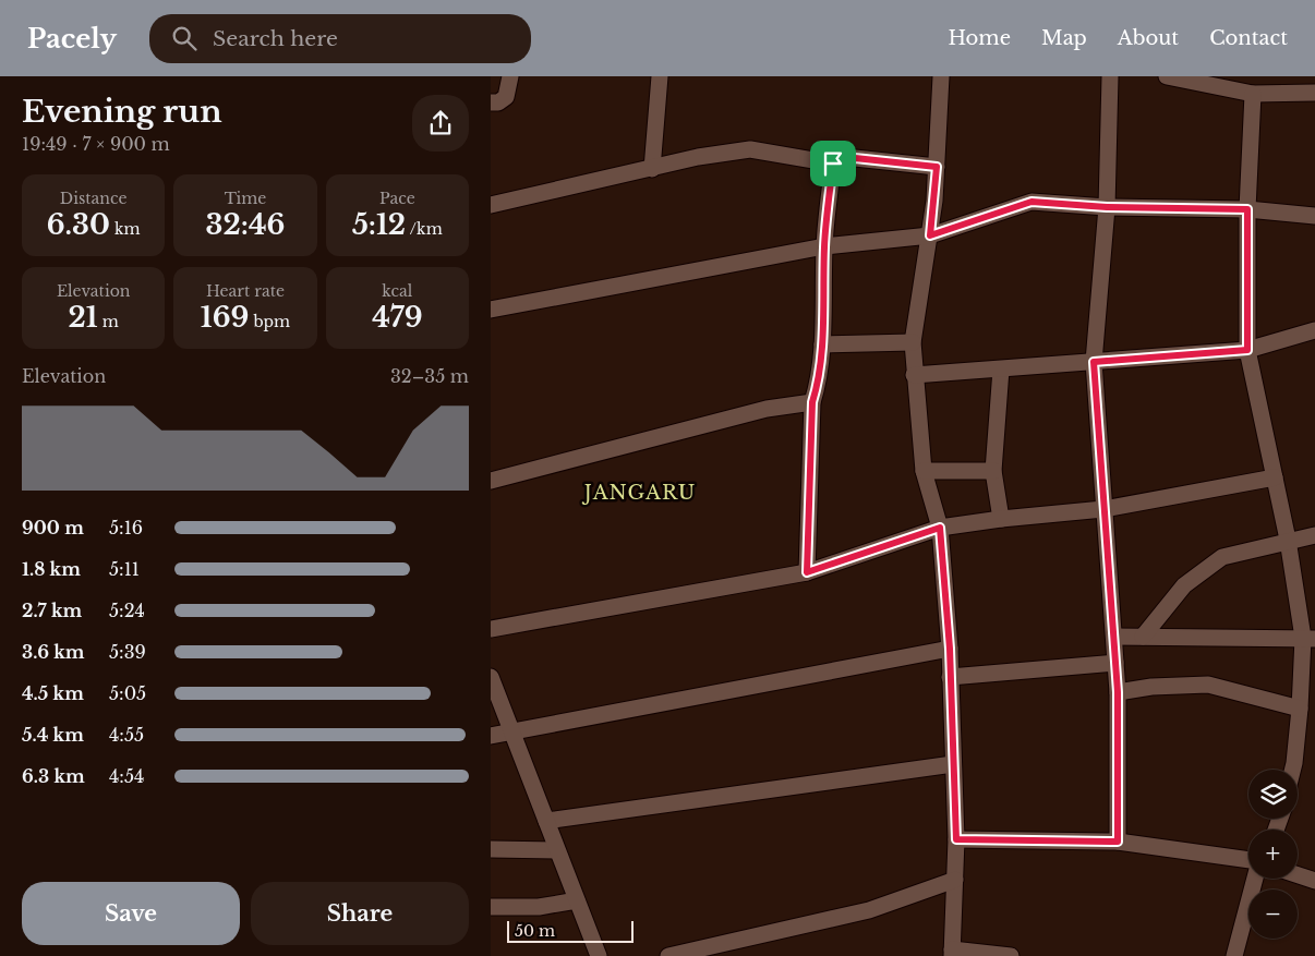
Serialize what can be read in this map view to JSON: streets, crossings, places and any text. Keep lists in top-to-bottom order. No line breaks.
{"districts":["JANGARU"],"scale_bar":"50 m","page":{"header":"Pacely","search":"Search here","nav":["Home","Map","About","Contact"],"heading":["Evening run","19:49 · 7 × 900 m"],"stats":[["Distance","6.30 km"],["Time","32:46"],["Pace","5:12 /km"],["Elevation","21 m"],["Heart rate","169 bpm"],["kcal","479"]],"chart":["Elevation","32–35 m"],"list":[{"name":"900 m","note":"5:16"},{"name":"1.8 km","note":"5:11"},{"name":"2.7 km","note":"5:24"},{"name":"3.6 km","note":"5:39"},{"name":"4.5 km","note":"5:05"},{"name":"5.4 km","note":"4:55"},{"name":"6.3 km","note":"4:54"}],"map_buttons":["+","−"],"buttons":["Save","Share"],"scale":"50 m"}}
